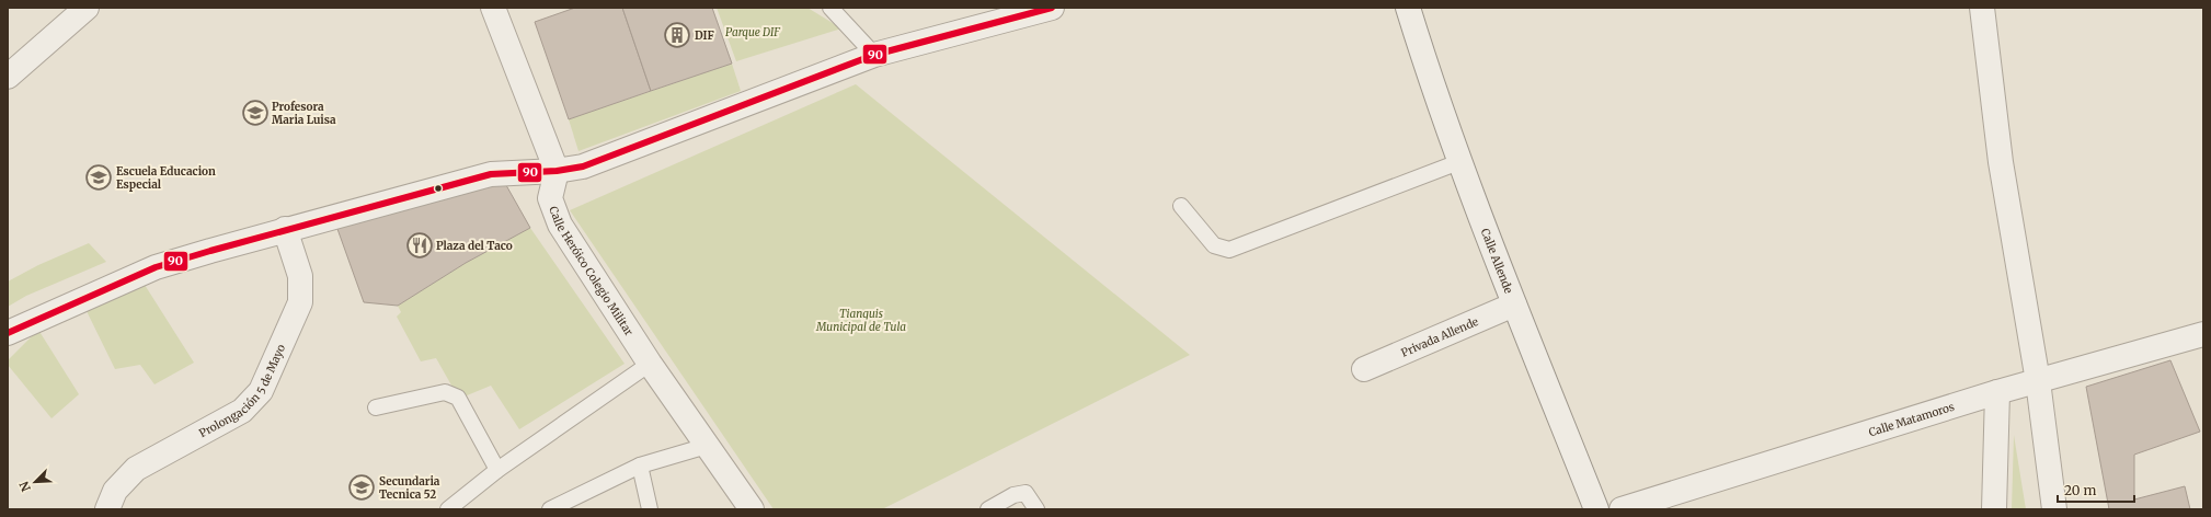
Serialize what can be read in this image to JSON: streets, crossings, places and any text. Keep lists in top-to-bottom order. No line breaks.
{"streets":{"street":["Calle Allende","Calle Heróico Colegio Militar","Privada Allende","Prolongación 5 de Mayo","Calle Matamoros"]},"crossings":[["Calle Allende","Privada Allende"]],"parks":["Parque DIF","Tianguis Municipal de Tula"],"places":{"building":["DIF"],"school or university":["Profesora Maria Luisa","Escuela Educacion Especial","Secundaria Tecnica 52"],"restaurant":["Plaza del Taco"]},"lines":["transit line 90"],"scale_bar":"20 m","north":"bottom left"}
